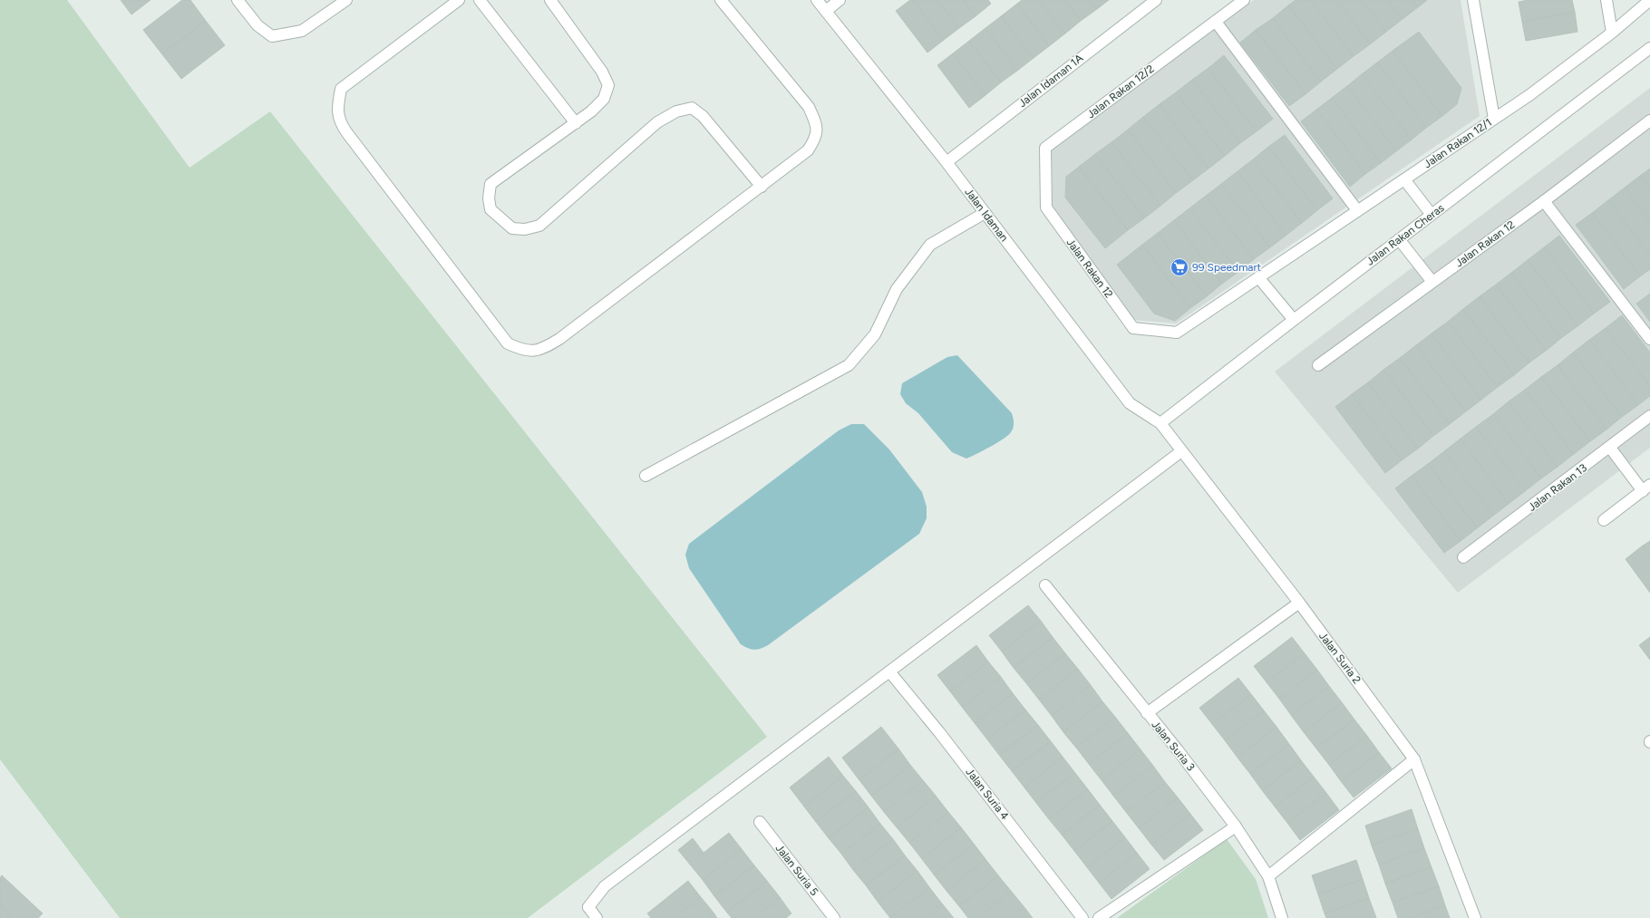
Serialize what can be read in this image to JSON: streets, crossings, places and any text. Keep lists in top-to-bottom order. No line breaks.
{"streets":{"street":["Jalan Idaman 1A","Jalan Rakan 12/2","Jalan Rakan 12/1","Jalan Idaman","Jalan Rakan Cheras","Jalan Rakan 12","Jalan Rakan 13","Jalan Suria 2","Jalan Suria 3","Jalan Suria 4","Jalan Suria 5"]},"crossings":[["Jalan Idaman 1A","Jalan Idaman"],["Jalan Rakan 12/2","Jalan Rakan 12"],["Jalan Rakan 12/1","Jalan Rakan 12"],["Jalan Idaman","Jalan Rakan Cheras"],["Jalan Idaman","Jalan Suria 2"],["Jalan Rakan Cheras","Jalan Suria 2"]],"places":{"supermarket":["99 Speedmart"]}}
